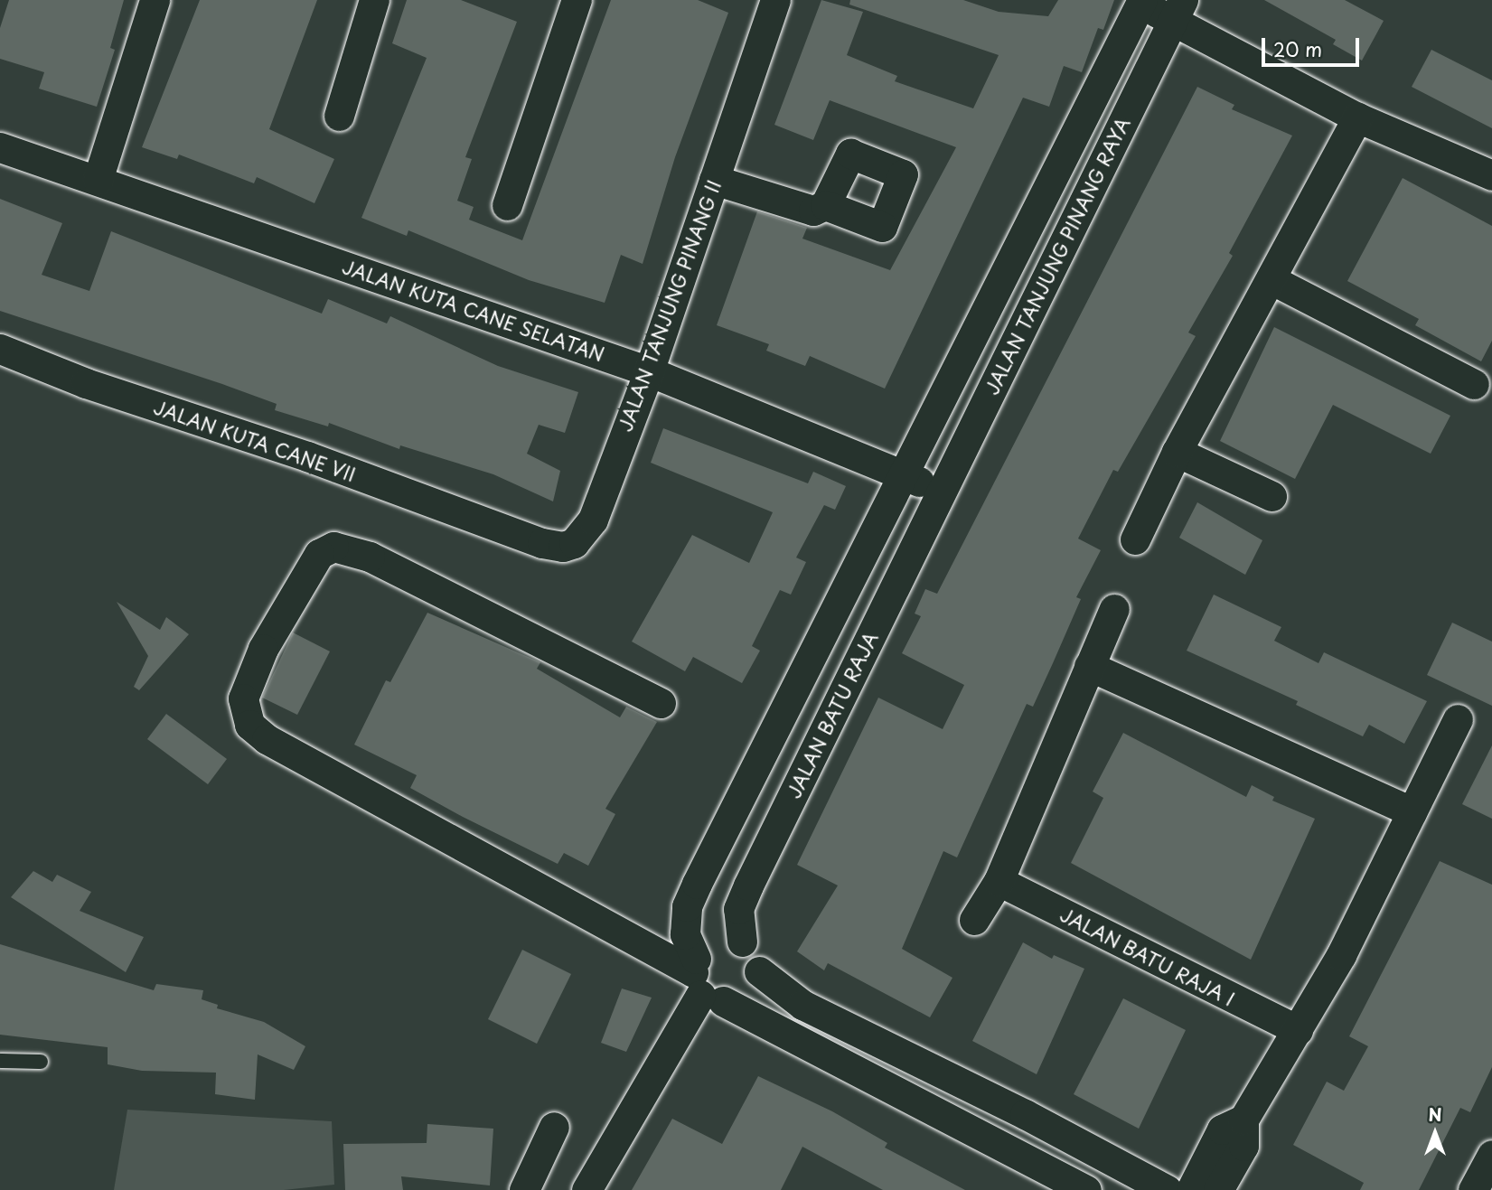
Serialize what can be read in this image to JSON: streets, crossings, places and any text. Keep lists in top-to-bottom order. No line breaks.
{"streets":{"street":["JALAN TANJUNG PINANG RAYA","JALAN TANJUNG PINANG II","JALAN KUTA CANE SELATAN","JALAN KUTA CANE VII","JALAN BATU RAJA","JALAN BATU RAJA I"]},"crossings":[["JALAN TANJUNG PINANG RAYA","JALAN KUTA CANE SELATAN"],["JALAN TANJUNG PINANG RAYA","JALAN BATU RAJA"],["JALAN TANJUNG PINANG II","JALAN KUTA CANE SELATAN"],["JALAN TANJUNG PINANG II","JALAN KUTA CANE VII"],["JALAN KUTA CANE SELATAN","JALAN BATU RAJA"]],"scale_bar":"20 m","north":"top"}
